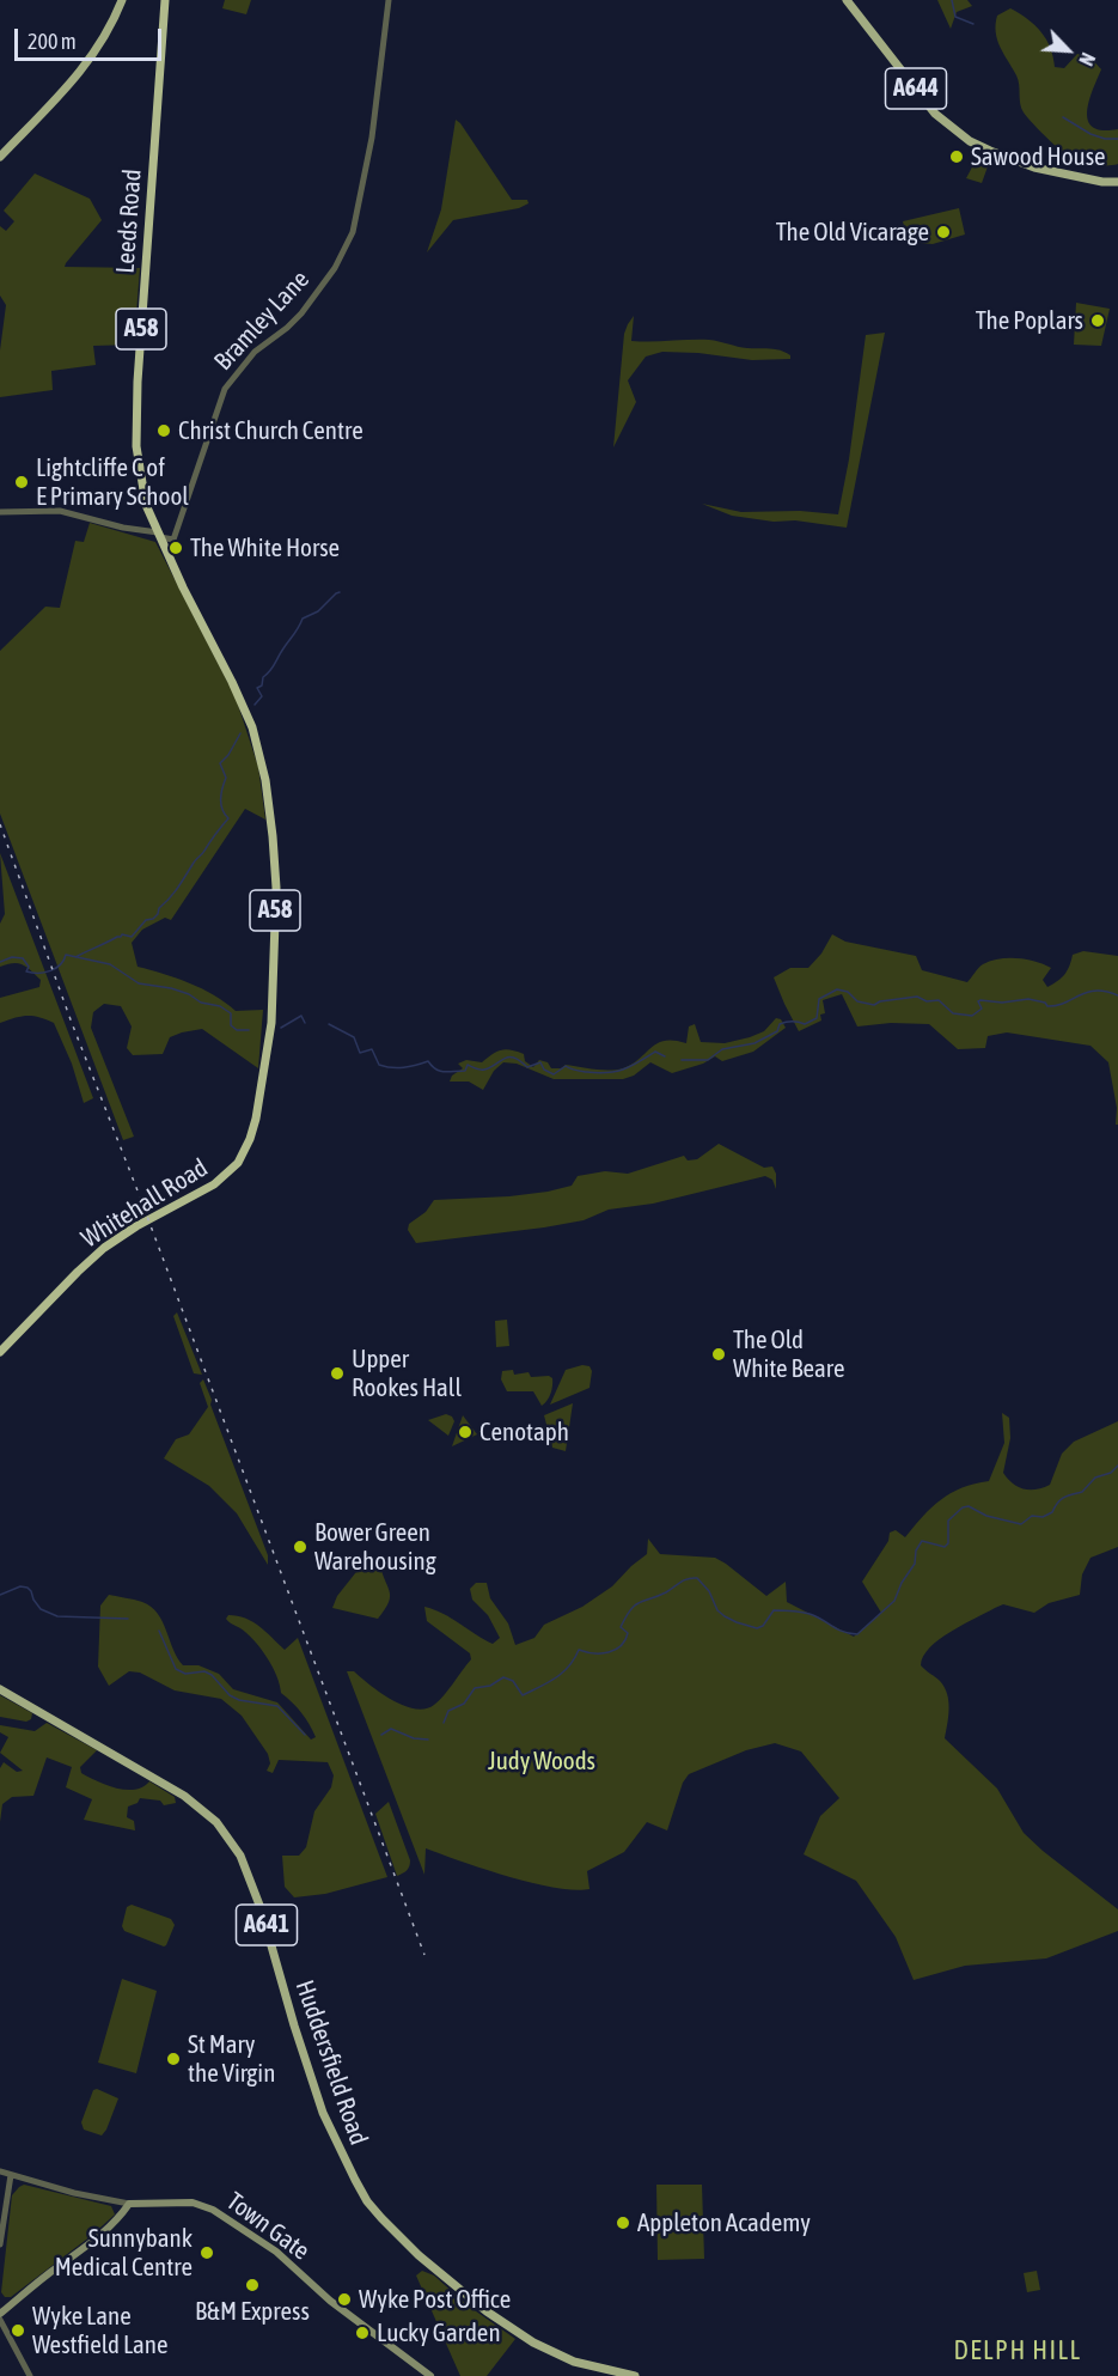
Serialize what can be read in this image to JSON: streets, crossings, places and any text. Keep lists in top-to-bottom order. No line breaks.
{"streets":{"highway":["Leeds Road","A58","Whitehall Road"],"main road":["A644","A641","Huddersfield Road","Town Gate"],"street":["Bramley Lane"]},"crossings":[["Leeds Road","Bramley Lane"],["Leeds Road","Whitehall Road"]],"districts":["DELPH HILL"],"parks":["Judy Woods"],"places":["Sawood House","The Old Vicarage","The Poplars","Christ Church Centre","Lightcliffe C of E Primary School","The White Horse","The Old White Beare","Upper Rookes Hall","Cenotaph","Bower Green Warehousing","St Mary the Virgin","Appleton Academy","Sunnybank Medical Centre","B&M Express","Wyke Post Office","Wyke Lane Westfield Lane","Lucky Garden"],"scale_bar":"200 m","north":"bottom right"}
